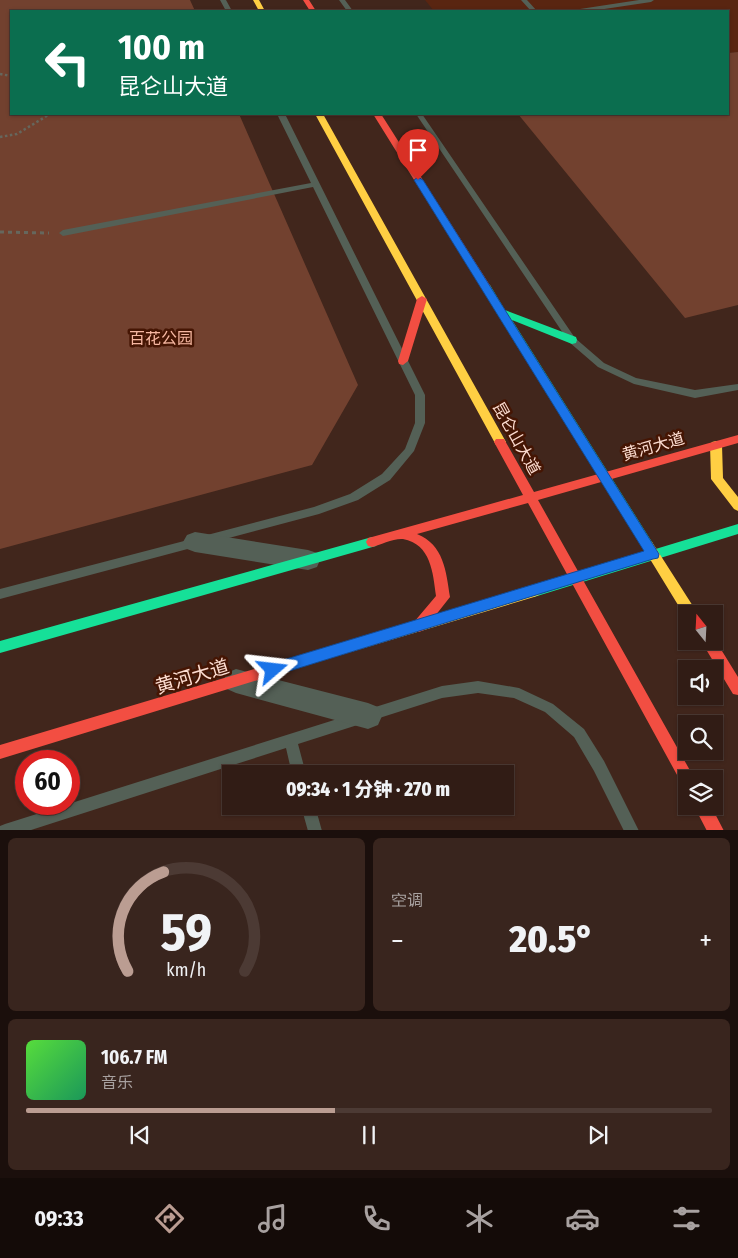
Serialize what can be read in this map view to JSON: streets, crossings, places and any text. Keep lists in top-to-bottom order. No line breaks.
{"streets":{"main road":["昆仑山大道","黄河大道"]},"crossings":[["昆仑山大道","黄河大道"]],"parks":["百花公园"],"north":"top","page":{"turn":["100 m","昆仑山大道"],"limit":"60","trip":"09:34 · 1 分钟 · 270 m","tile":"空调","heat":["−","20.5°","+"],"song":["106.7 FM","音乐"],"tabs":"09:33","gauge":["59","km/h"]}}
